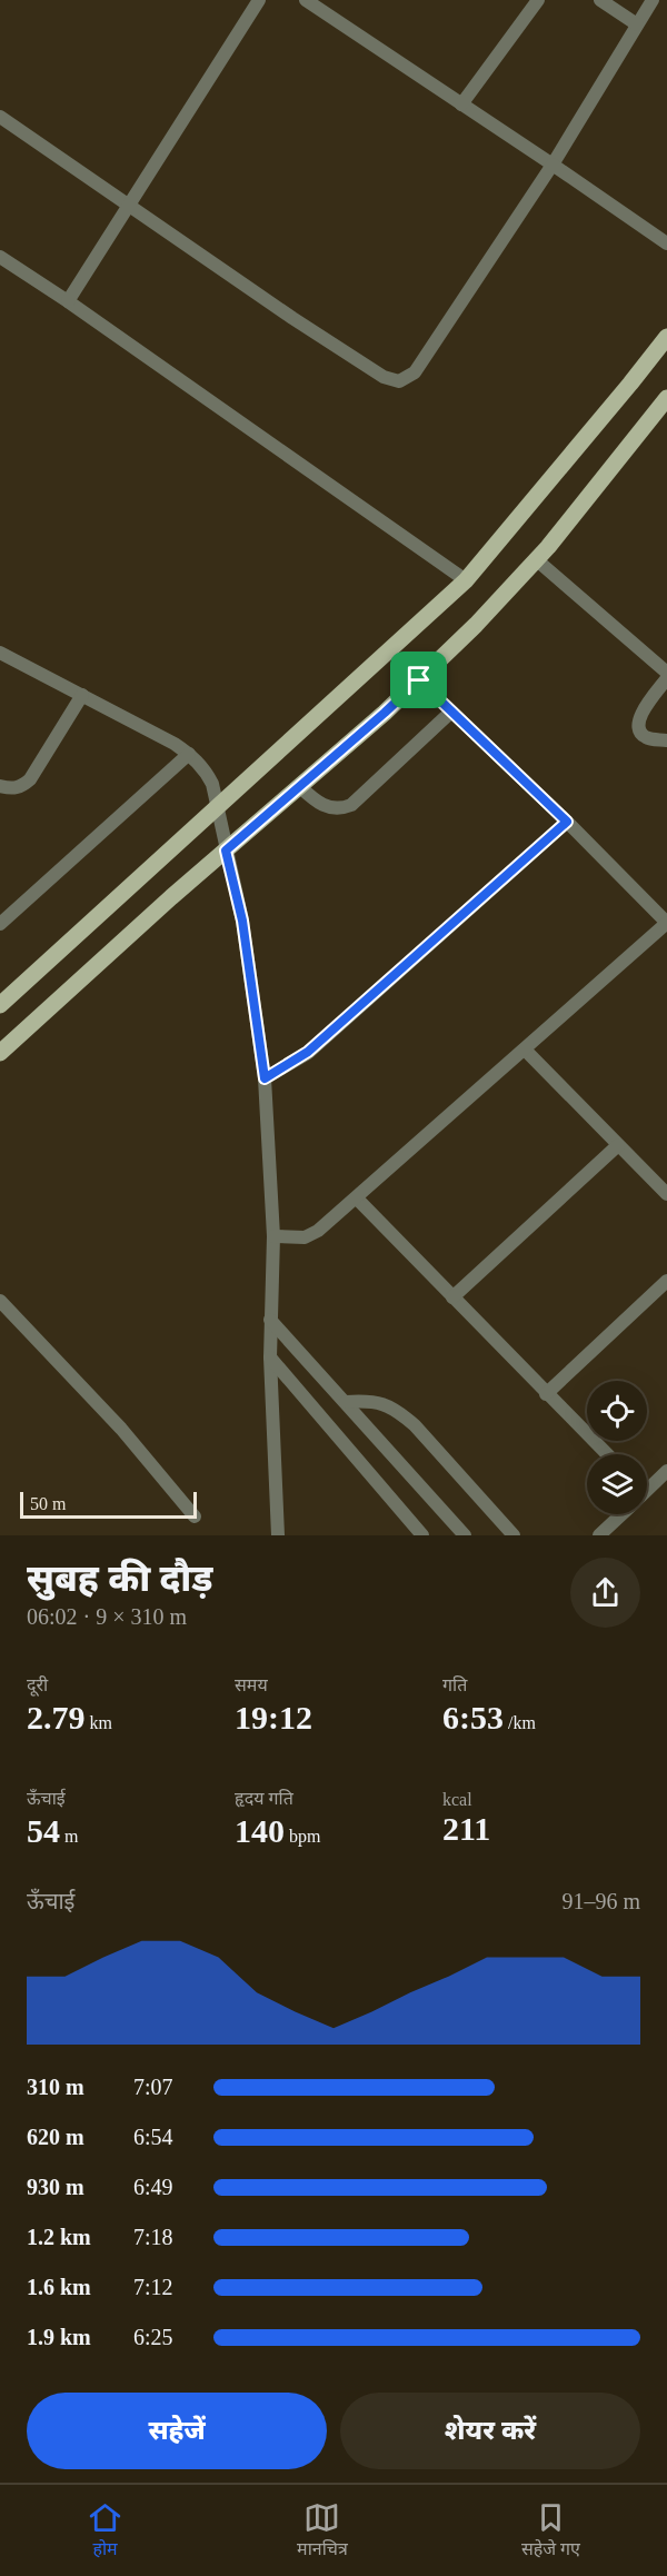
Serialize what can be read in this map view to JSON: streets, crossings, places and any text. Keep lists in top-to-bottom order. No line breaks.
{"scale_bar":"50 m","page":{"scale":"50 m","heading":["सुबह की दौड़","06:02 · 9 × 310 m"],"stats":[["दूरी","2.79 km"],["समय","19:12"],["गति","6:53 /km"],["ऊँचाई","54 m"],["हृदय गति","140 bpm"],["kcal","211"]],"chart":["ऊँचाई","91–96 m"],"list":[{"name":"310 m","note":"7:07"},{"name":"620 m","note":"6:54"},{"name":"930 m","note":"6:49"},{"name":"1.2 km","note":"7:18"},{"name":"1.6 km","note":"7:12"},{"name":"1.9 km","note":"6:25"}],"buttons":["सहेजें","शेयर करें"],"tabs":["होम","मानचित्र","सहेजे गए"]}}
